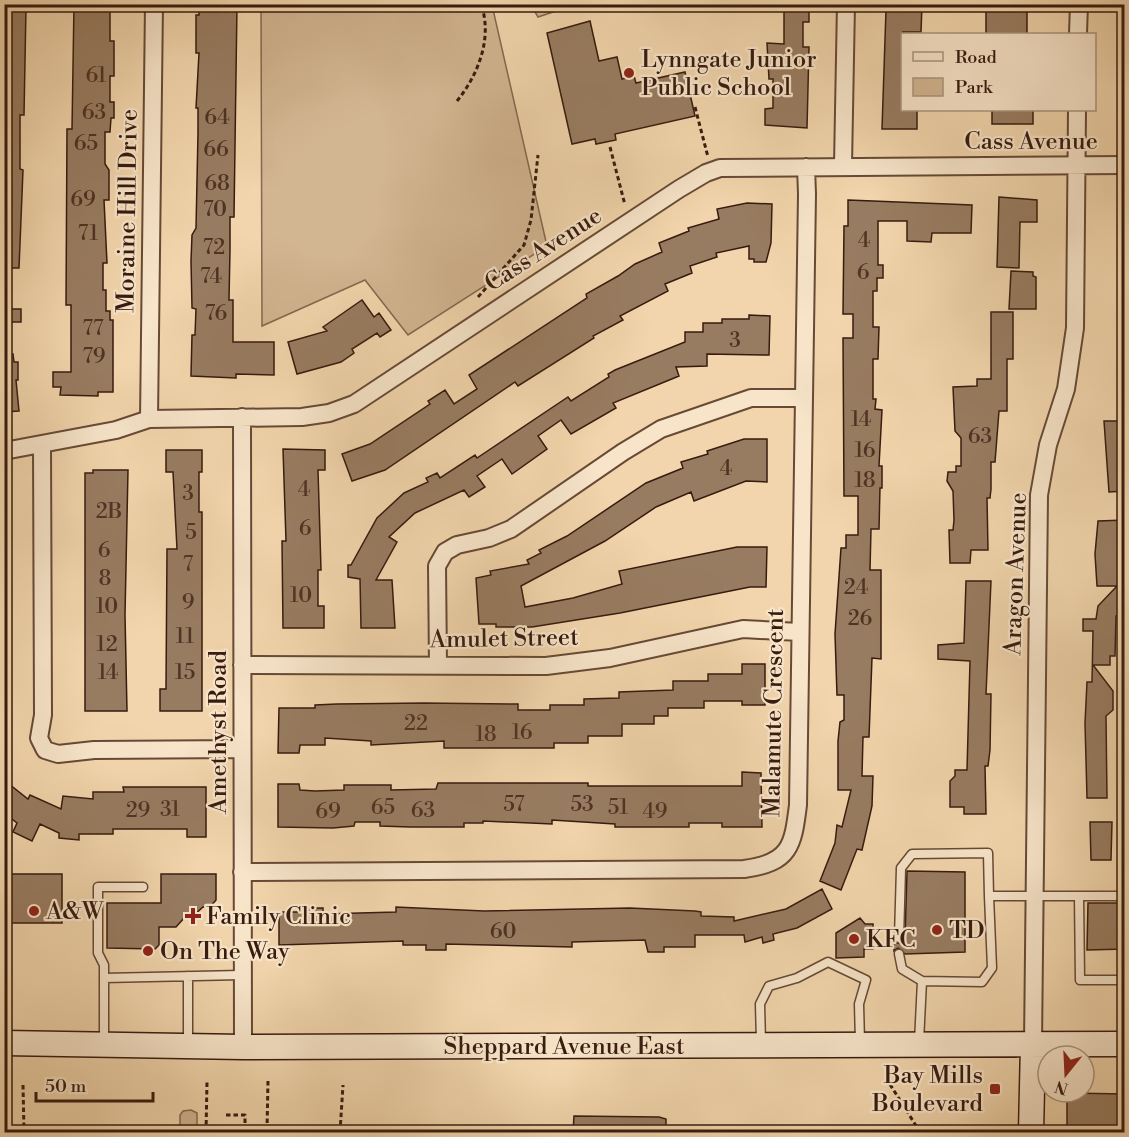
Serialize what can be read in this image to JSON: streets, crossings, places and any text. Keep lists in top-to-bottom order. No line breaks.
{"streets":{"main road":["Sheppard Avenue East"],"street":["Cass Avenue","Moraine Hill Drive","Aragon Avenue","Amulet Street","Malamute Crescent","Amethyst Road"]},"crossings":[["Cass Avenue","Moraine Hill Drive"],["Cass Avenue","Aragon Avenue"],["Cass Avenue","Malamute Crescent"],["Cass Avenue","Amethyst Road"],["Aragon Avenue","Sheppard Avenue East"],["Amulet Street","Malamute Crescent"],["Amulet Street","Amethyst Road"],["Malamute Crescent","Amethyst Road"],["Amethyst Road","Sheppard Avenue East"]],"places":{"other":["Lynngate Junior Public School","A&W","TD","KFC","On The Way"],"health":["Family Clinic"],"transit":["Bay Mills Boulevard"]},"house_numbers":["61","63","64","65","66","68","69","70","71","4","72","6","74","76","77","3","79","14","63","16","4","18","4","3","2B","6","5","6","7","8","24","10","9","10","26","11","12","14","15","22","16","18","57","53","65","51","31","29","63","69","49","60"],"legend":["Road","Park"],"scale_bar":"50 m","north":"bottom"}
